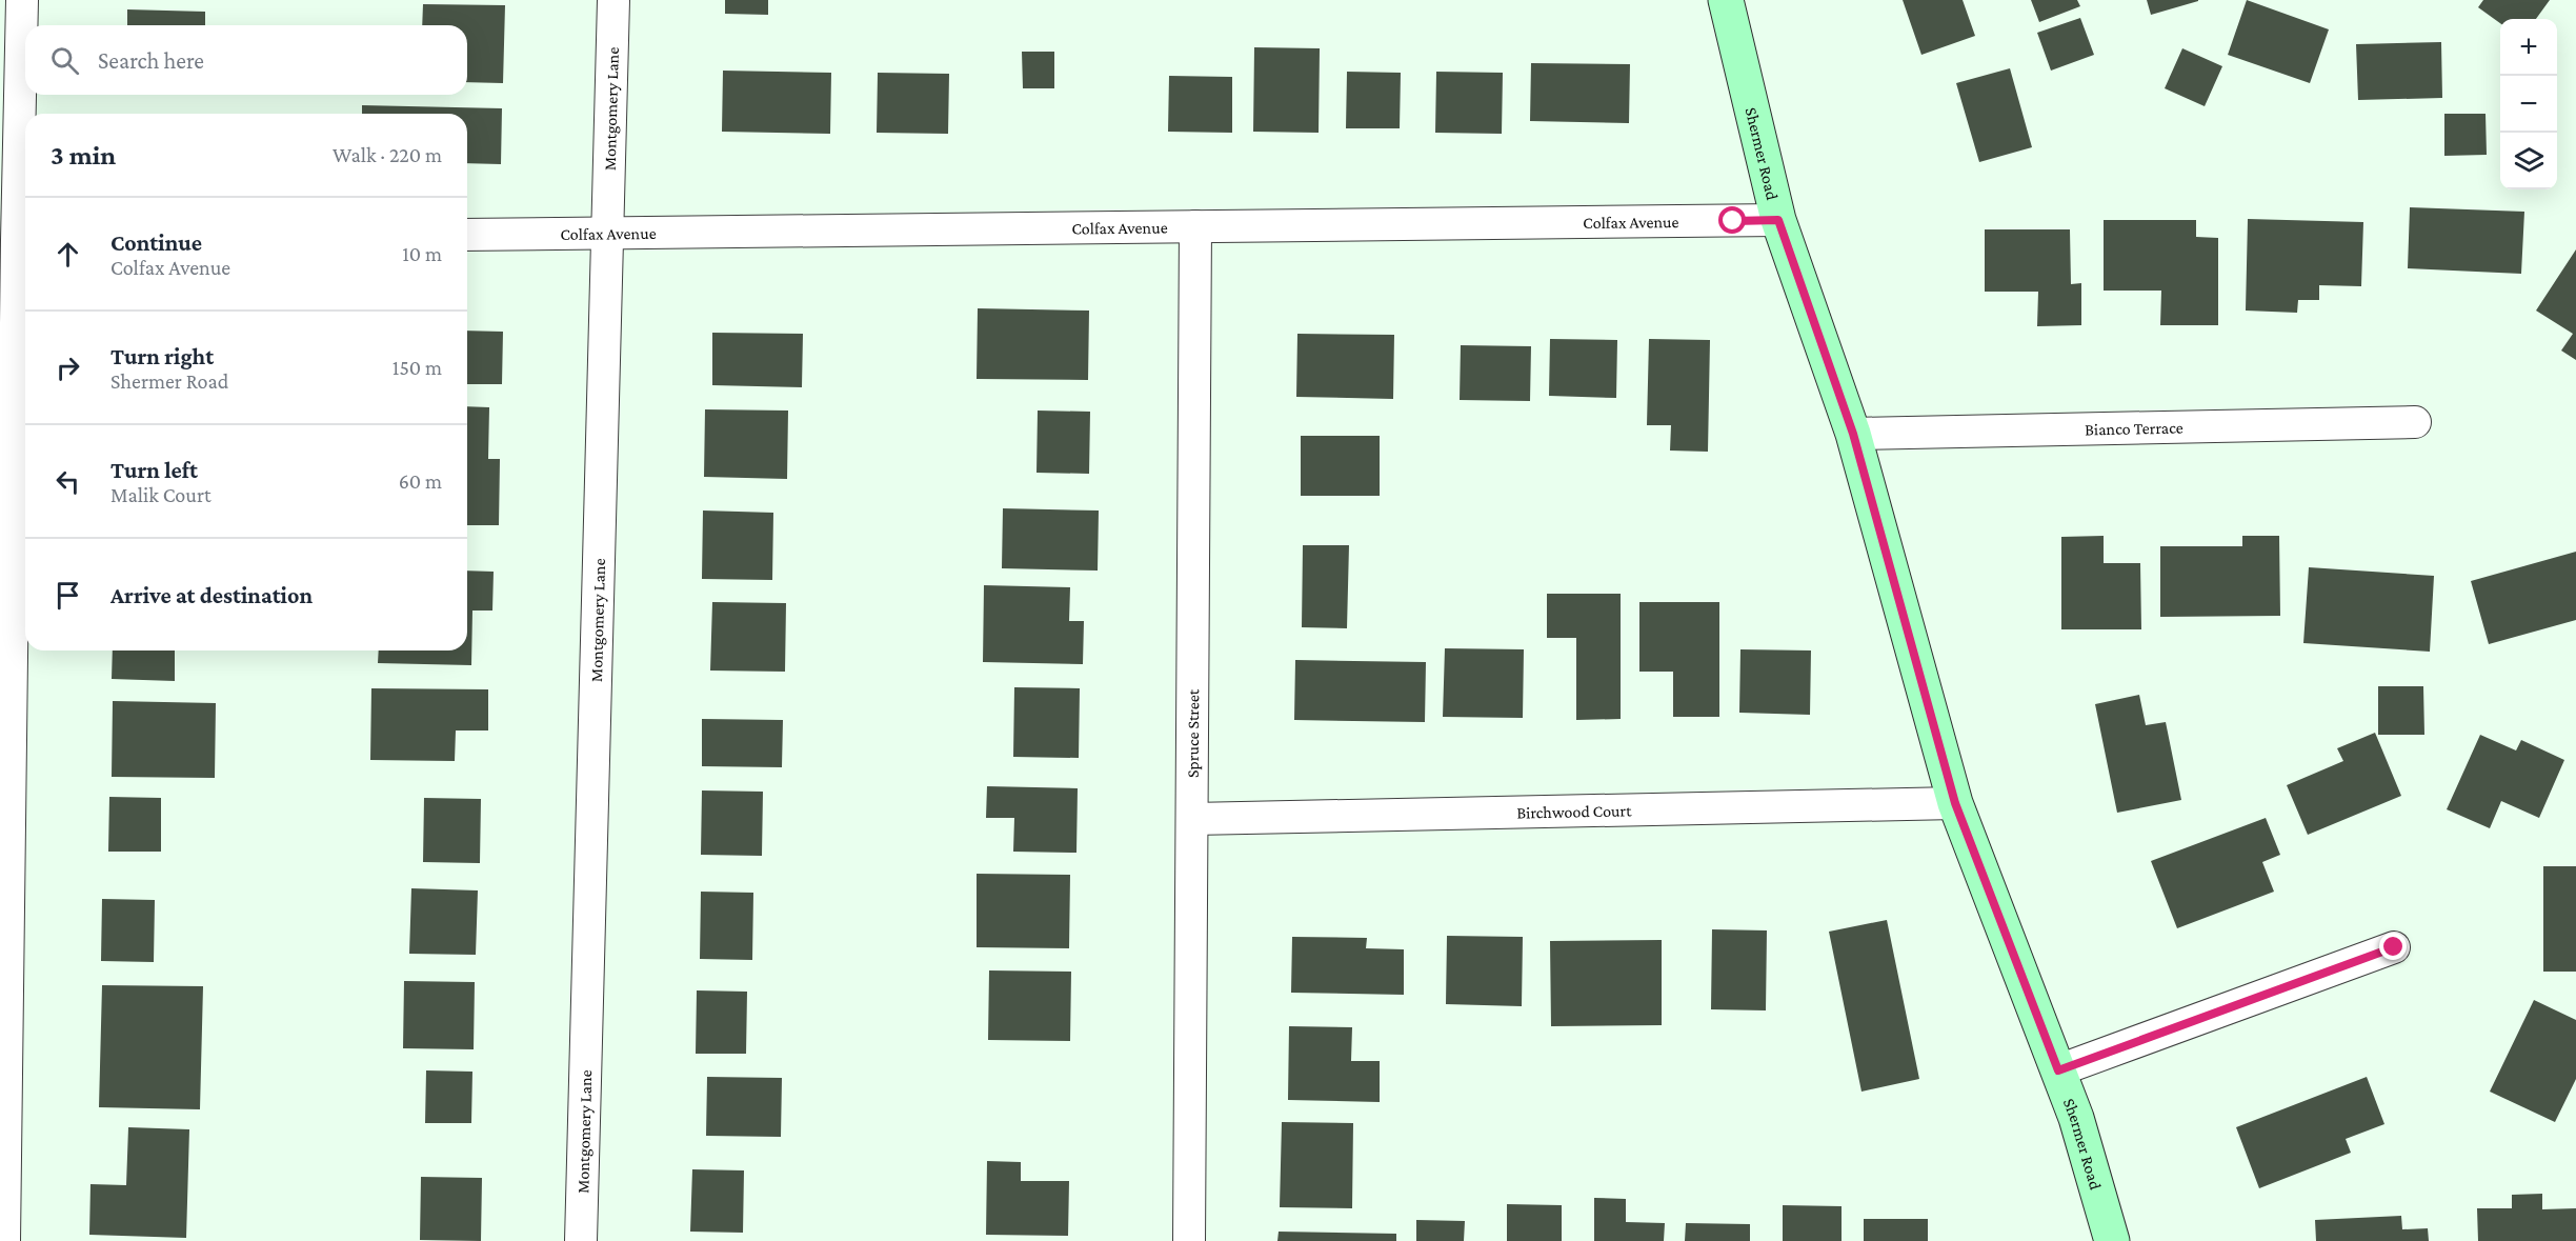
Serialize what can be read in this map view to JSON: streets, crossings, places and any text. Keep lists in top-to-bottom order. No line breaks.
{"streets":{"main road":["Shermer Road"],"street":["Montgomery Lane","Colfax Avenue","Bianco Terrace","Spruce Street","Birchwood Court"]},"crossings":[["Montgomery Lane","Colfax Avenue"],["Shermer Road","Colfax Avenue"],["Shermer Road","Bianco Terrace"],["Shermer Road","Birchwood Court"],["Colfax Avenue","Spruce Street"],["Spruce Street","Birchwood Court"]],"page":{"map_buttons":["+","−"],"search":"Search here","heading":["3 min","Walk · 220 m"],"list":[["Continue","Colfax Avenue","10 m"],["Turn right","Shermer Road","150 m"],["Turn left","Malik Court","60 m"],"Arrive at destination"]}}
